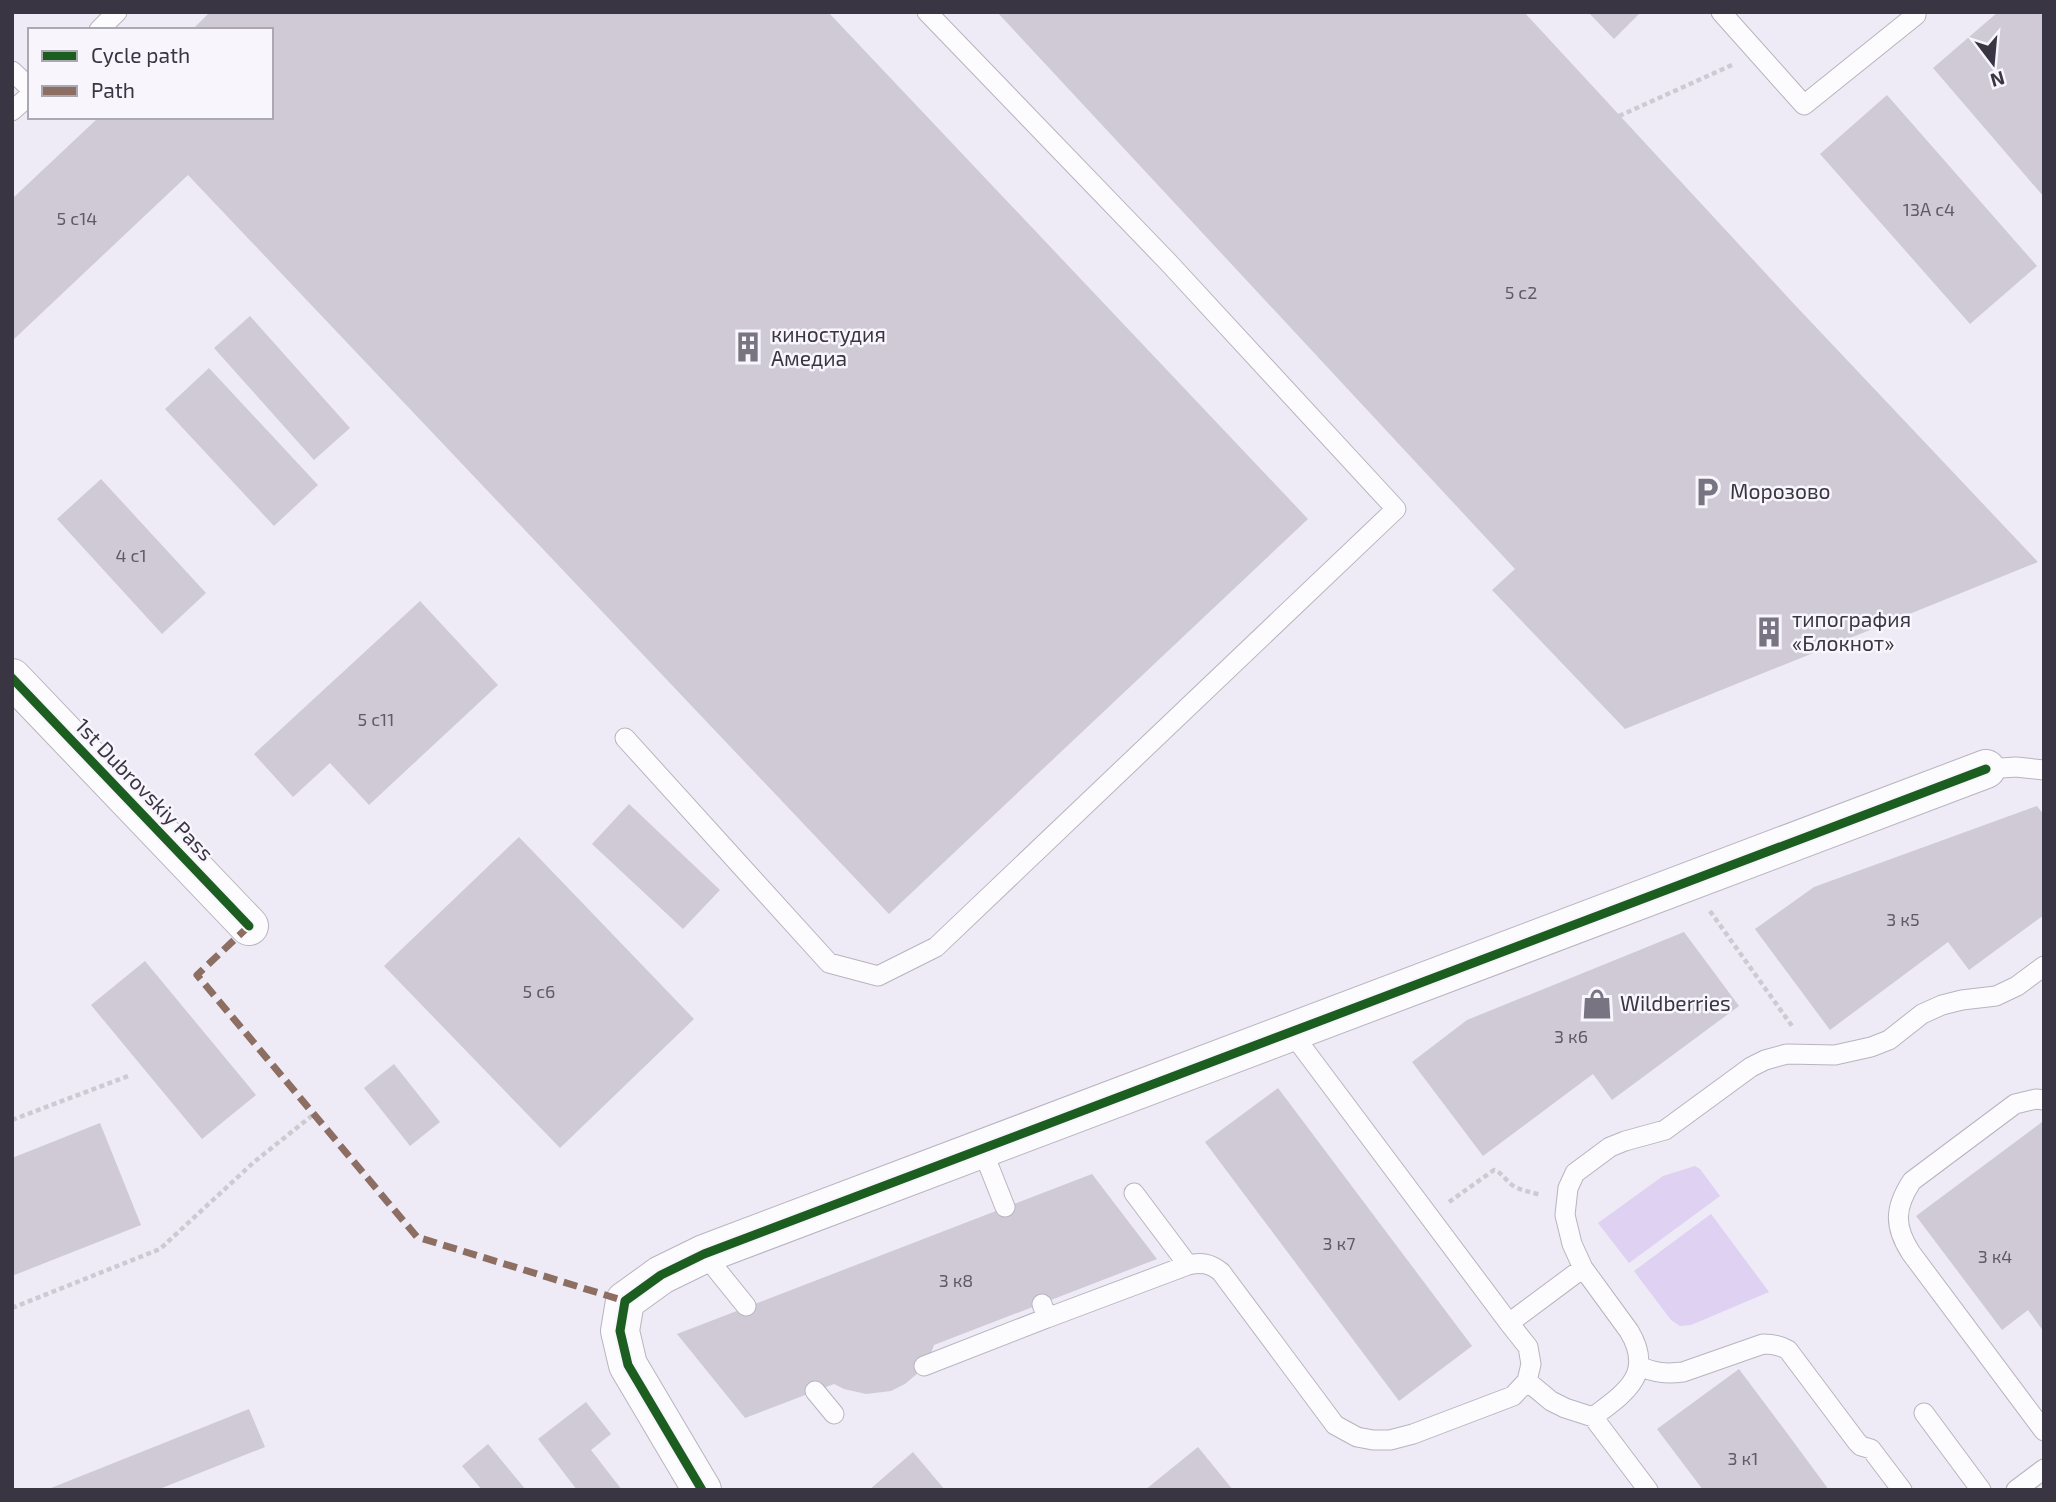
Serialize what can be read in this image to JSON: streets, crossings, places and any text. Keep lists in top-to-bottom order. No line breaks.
{"streets":{"street":["1st Dubrovskiy Pass"]},"places":{"building":["киностудия Амедиа","типография «Блокнот»"],"parking":["Морозово"],"shop":["Wildberries"]},"house_numbers":["13А с4","5 с14","5 с2","4 с1","5 с11","3 к5","5 с6","3 к6","3 к7","3 к4","3 к8","3 к1"],"legend":["Cycle path","Path"],"north":"bottom"}
